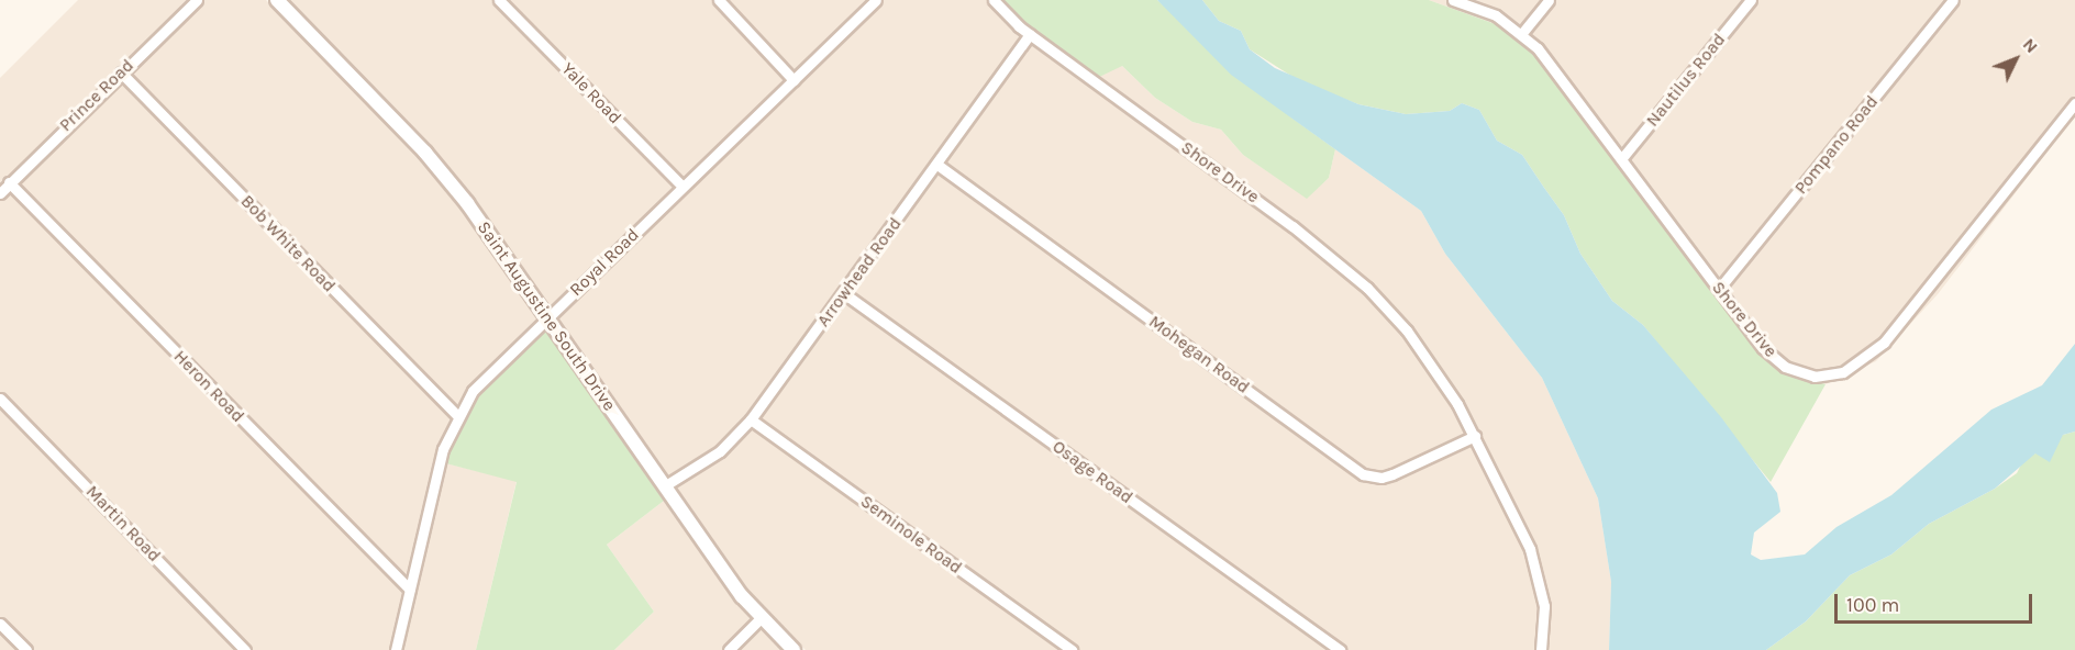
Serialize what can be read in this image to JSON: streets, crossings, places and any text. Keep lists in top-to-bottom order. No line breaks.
{"streets":{"street":["Nautilus Road","Yale Road","Prince Road","Pompano Road","Shore Drive","Bob White Road","Royal Road","Arrowhead Road","Saint Augustine South Drive","Mohegan Road","Heron Road","Osage Road","Martin Road","Seminole Road"]},"crossings":[["Nautilus Road","Shore Drive"],["Yale Road","Royal Road"],["Prince Road","Bob White Road"],["Prince Road","Heron Road"],["Pompano Road","Shore Drive"],["Shore Drive","Arrowhead Road"],["Shore Drive","Mohegan Road"],["Bob White Road","Royal Road"],["Royal Road","Saint Augustine South Drive"],["Royal Road","Heron Road"],["Arrowhead Road","Saint Augustine South Drive"],["Arrowhead Road","Mohegan Road"],["Arrowhead Road","Osage Road"],["Arrowhead Road","Seminole Road"]],"scale_bar":"100 m","north":"top right"}
